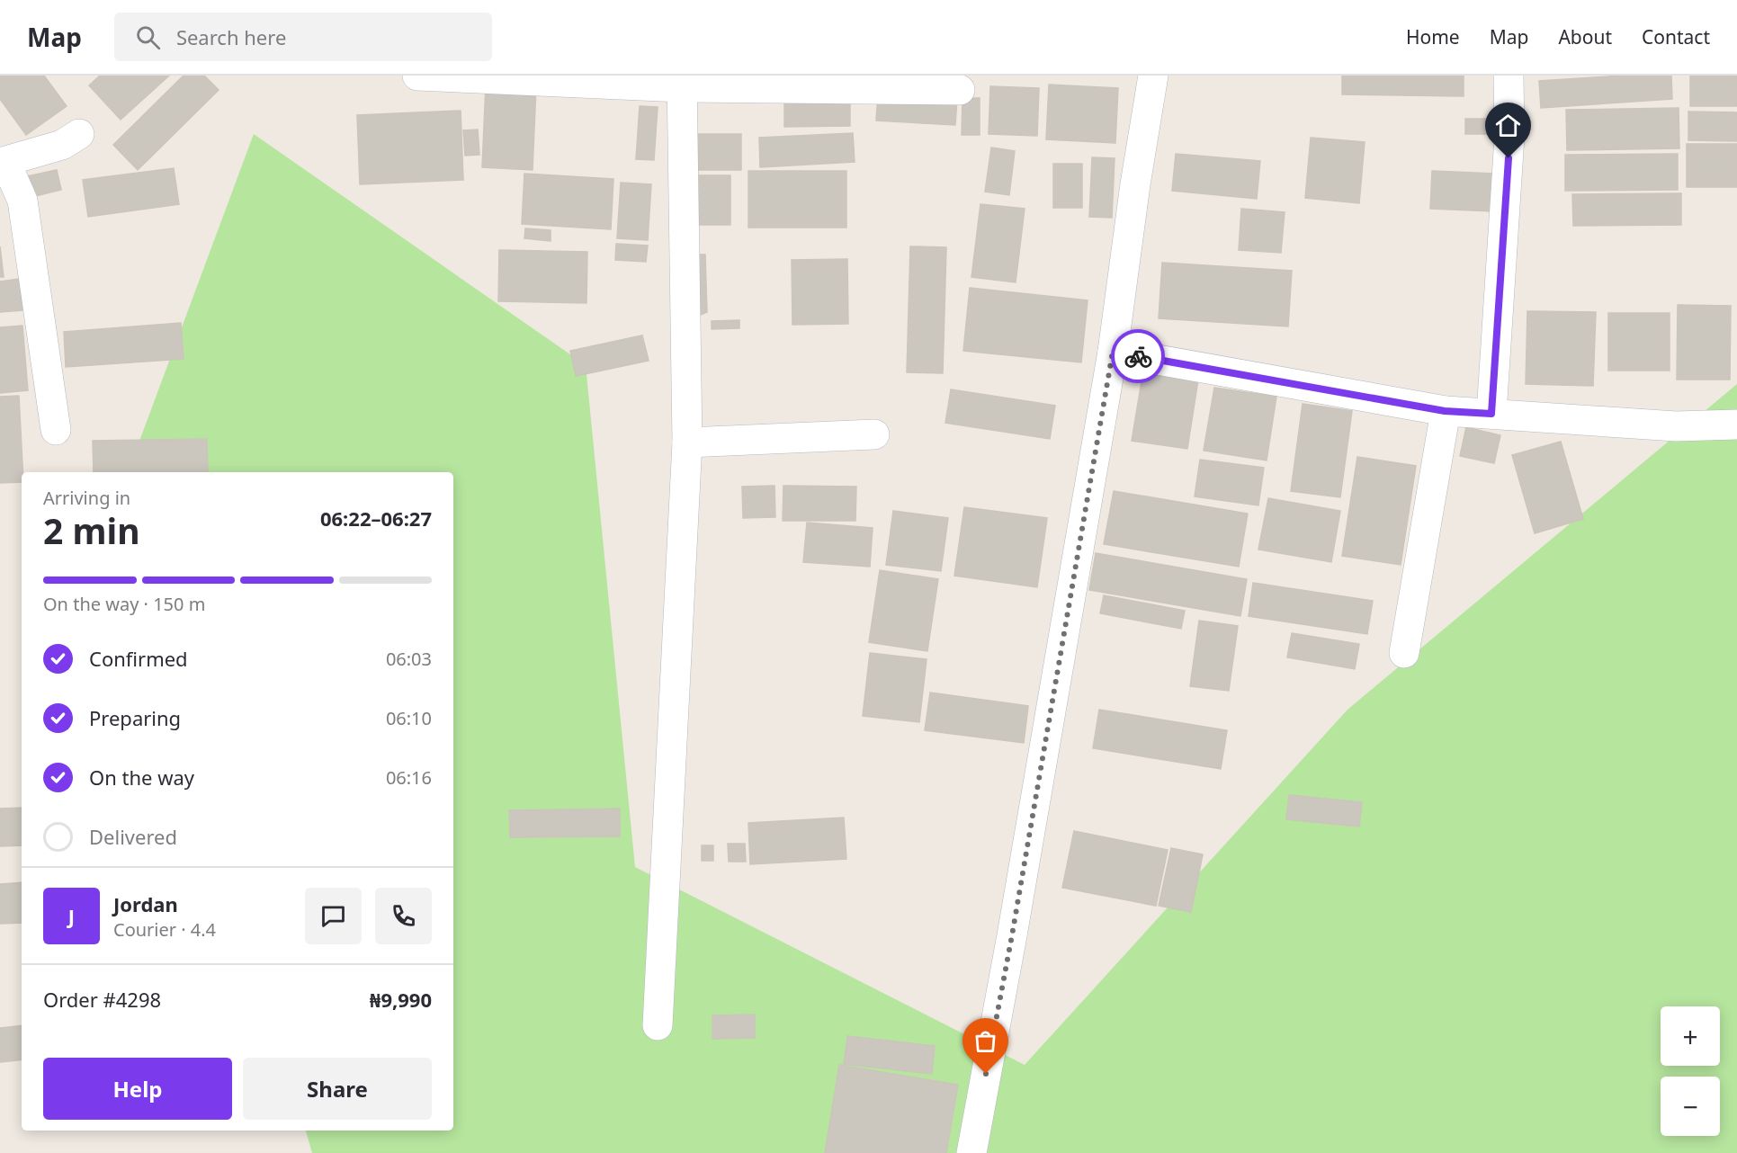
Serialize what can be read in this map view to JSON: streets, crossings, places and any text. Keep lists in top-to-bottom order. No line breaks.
{"page":{"header":"Map","search":"Search here","nav":["Home","Map","About","Contact"],"heading":["2 min","Arriving in","06:22–06:27"],"panel":["Jordan","Courier · 4.4","Order #4298","₦9,990"],"bar":"On the way · 150 m","list":[["Confirmed","06:03"],["Preparing","06:10"],["On the way","06:16"],"Delivered"],"round":"J","map_buttons":["+","−"],"buttons":["Help","Share"]}}
